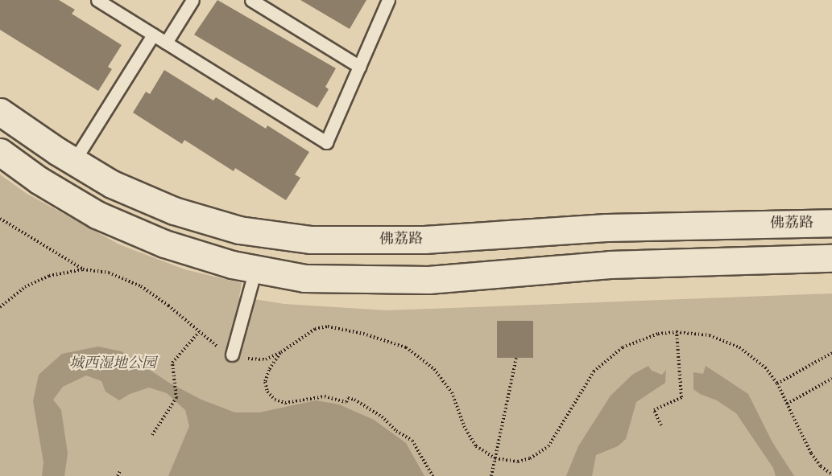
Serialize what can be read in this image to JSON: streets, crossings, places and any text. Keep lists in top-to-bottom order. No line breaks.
{"streets":{"main road":["佛荔路"]},"parks":["城西湿地公园"]}
